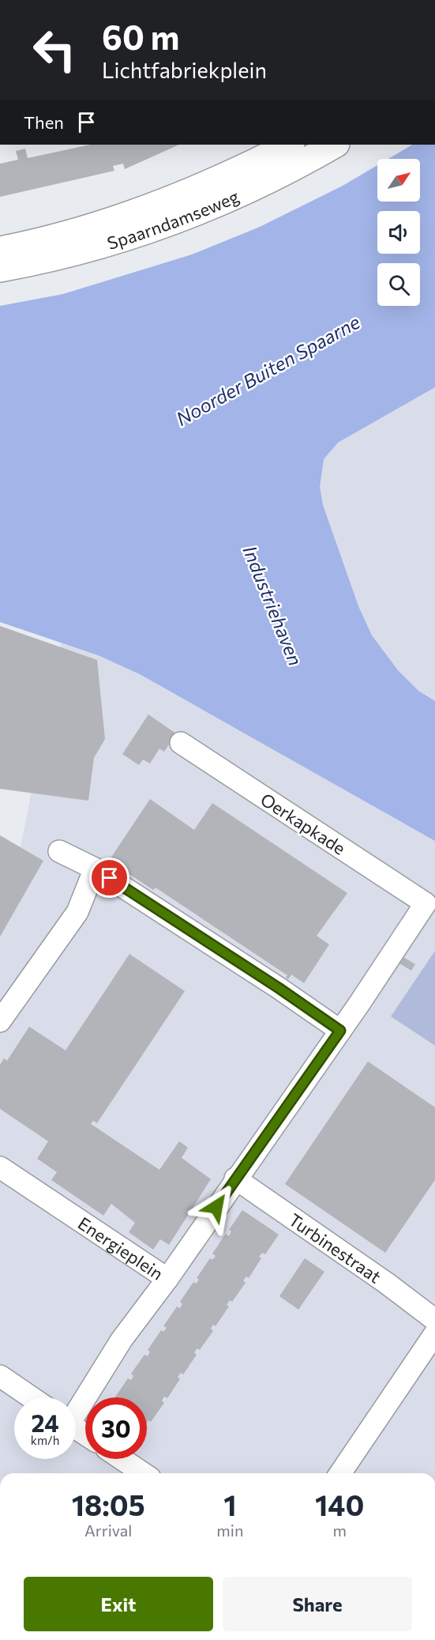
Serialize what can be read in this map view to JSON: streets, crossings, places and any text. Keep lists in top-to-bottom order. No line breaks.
{"streets":{"main road":["Spaarndamseweg"],"street":["Oerkapkade","Energieplein","Turbinestraat"]},"water":["Noorder Buiten Spaarne","Industriehaven"],"north":"top right","page":{"turn":["60 m","Lichtfabriekplein"],"then":"Then","speed":"24 km/h","limit":"30","eta":["18:05","Arrival","1","min","140","m"],"buttons":["Exit","Share"]}}
